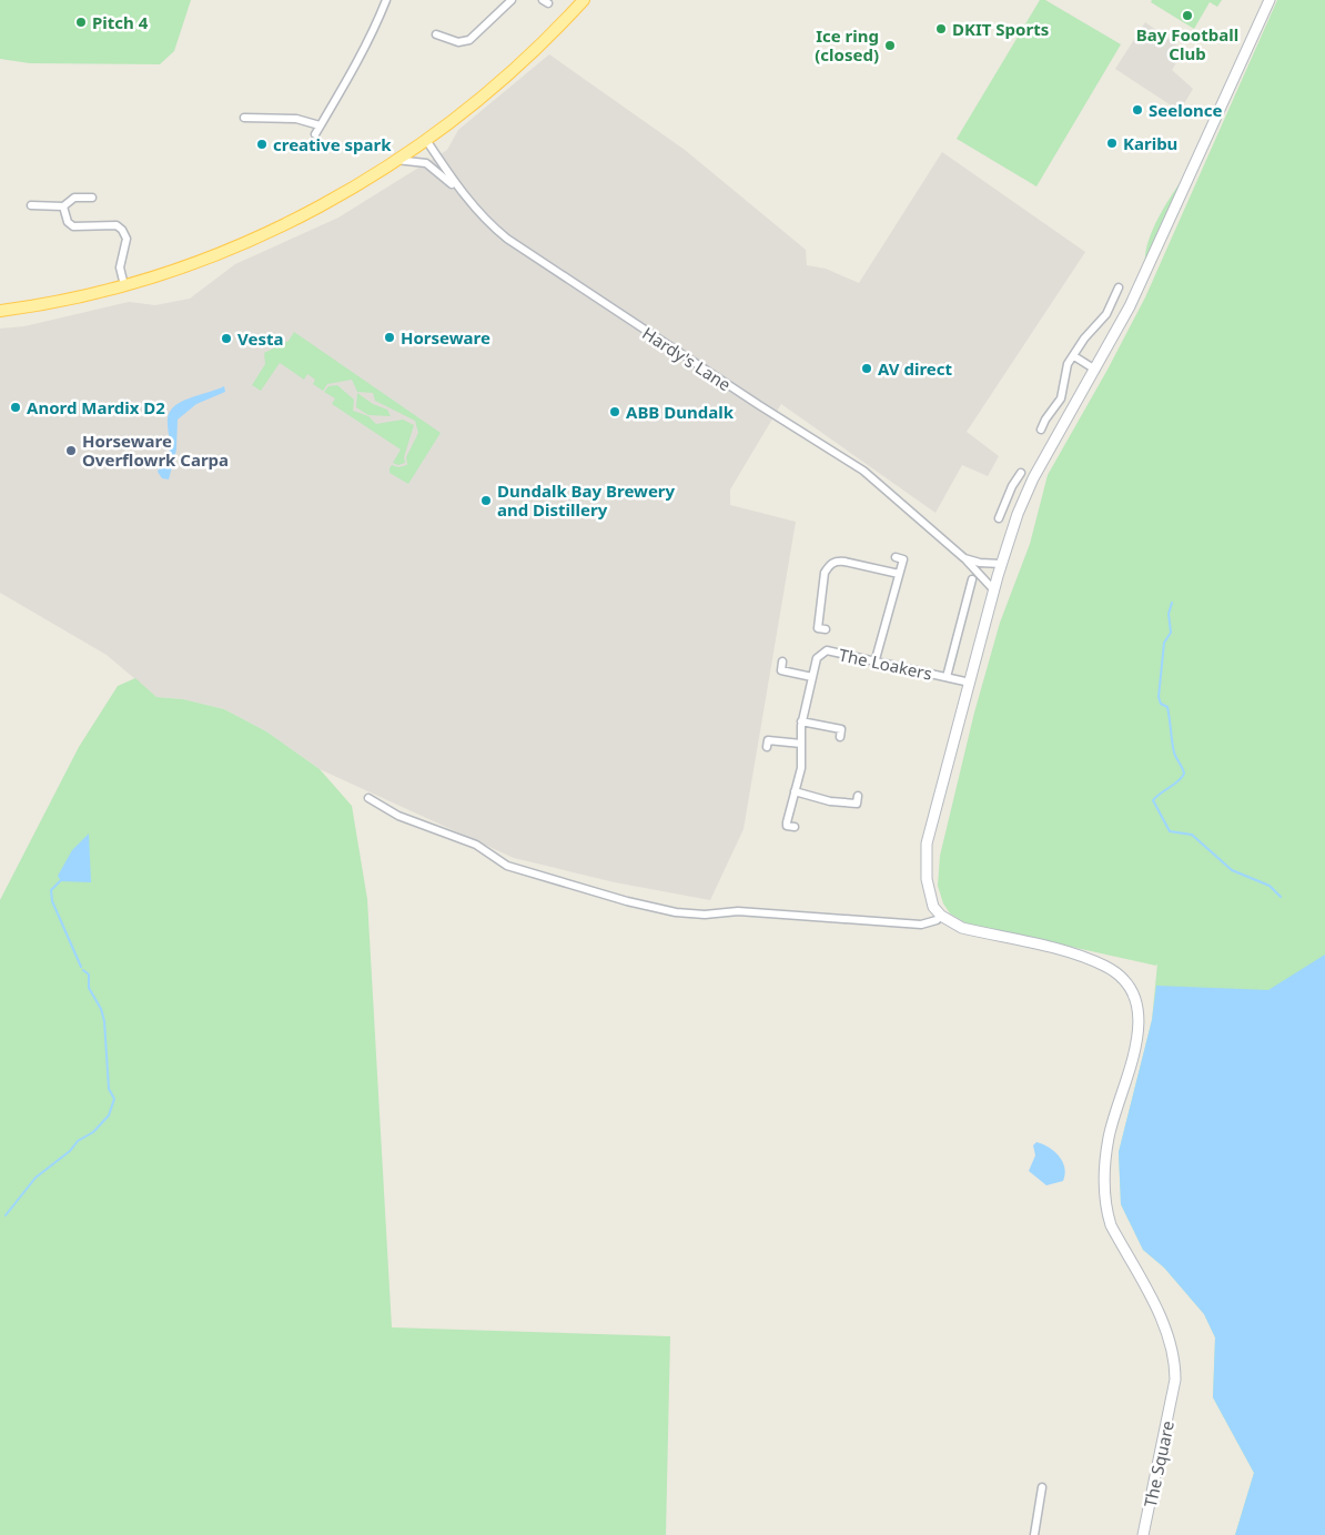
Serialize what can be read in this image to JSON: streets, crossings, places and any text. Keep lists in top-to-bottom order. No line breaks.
{"streets":{"main road":["The Square"],"street":["Hardy's Lane","The Loakers"]},"places":["Bay Football Club","Pitch 4","DKIT Sports","Ice ring (closed)","Seelonce","Karibu","creative spark","Horseware","Vesta","AV direct","Anord Mardix D2","ABB Dundalk","Horseware Overflowrk Carpa","Dundalk Bay Brewery and Distillery"]}
